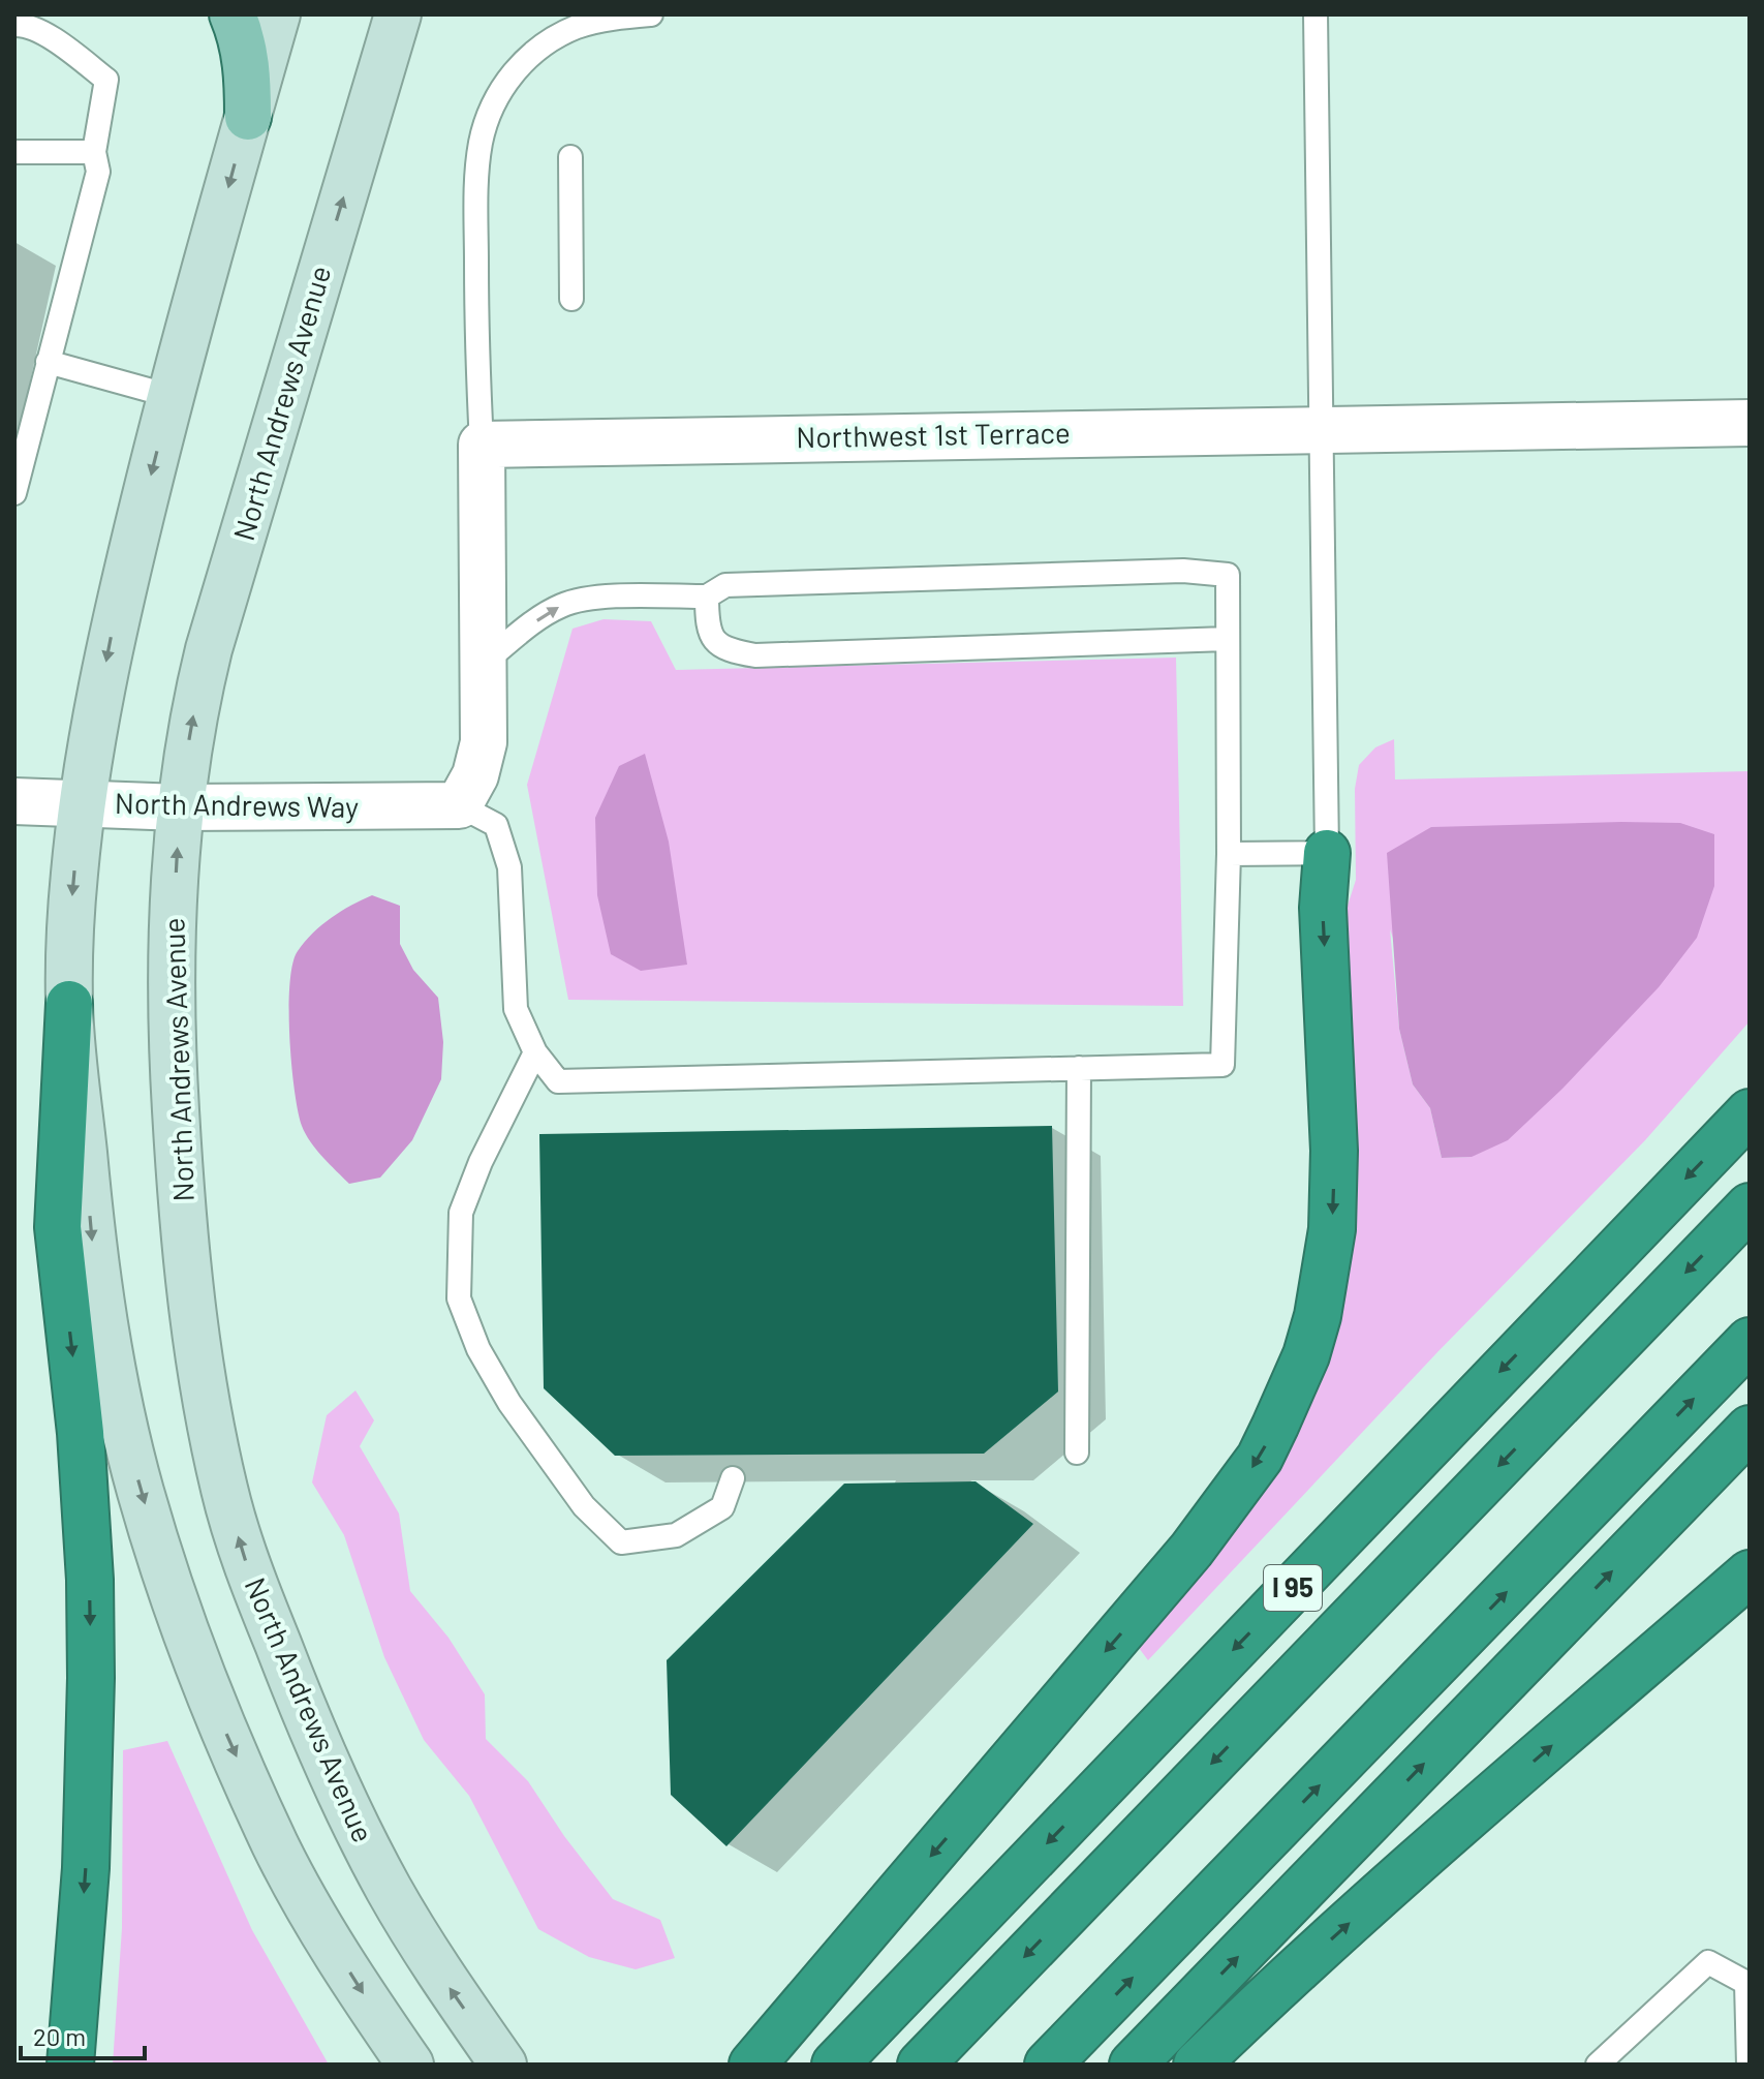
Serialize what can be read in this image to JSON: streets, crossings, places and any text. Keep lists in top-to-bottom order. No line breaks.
{"streets":{"highway":["I 95"],"main road":["North Andrews Avenue"],"street":["Northwest 1st Terrace","North Andrews Way"]},"crossings":[["North Andrews Avenue","North Andrews Way"]],"scale_bar":"20 m"}
